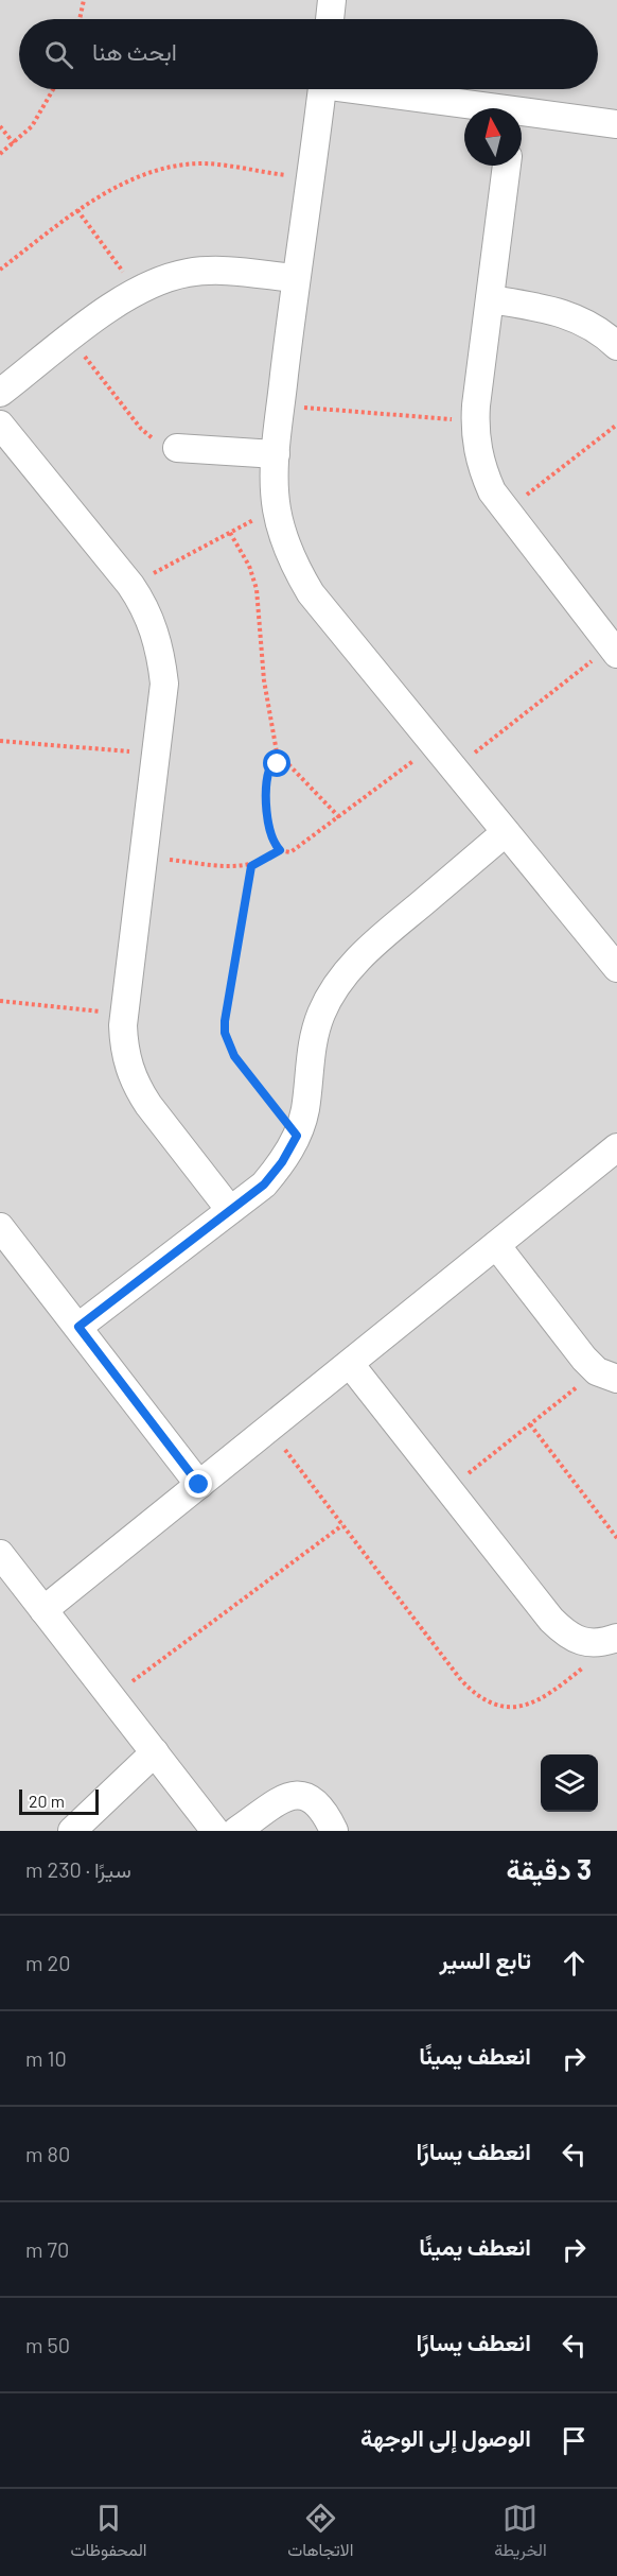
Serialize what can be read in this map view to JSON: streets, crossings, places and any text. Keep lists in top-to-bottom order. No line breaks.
{"scale_bar":"20 m","north":"top","page":{"search":"ابحث هنا","scale":"20 m","heading":["3 دقيقة","سيرًا · 230 m"],"list":[["تابع السير","20 m"],["انعطف يمينًا","10 m"],["انعطف يسارًا","80 m"],["انعطف يمينًا","70 m"],["انعطف يسارًا","50 m"],"الوصول إلى الوجهة"],"nav":["الخريطة","الاتجاهات","المحفوظات"]}}
